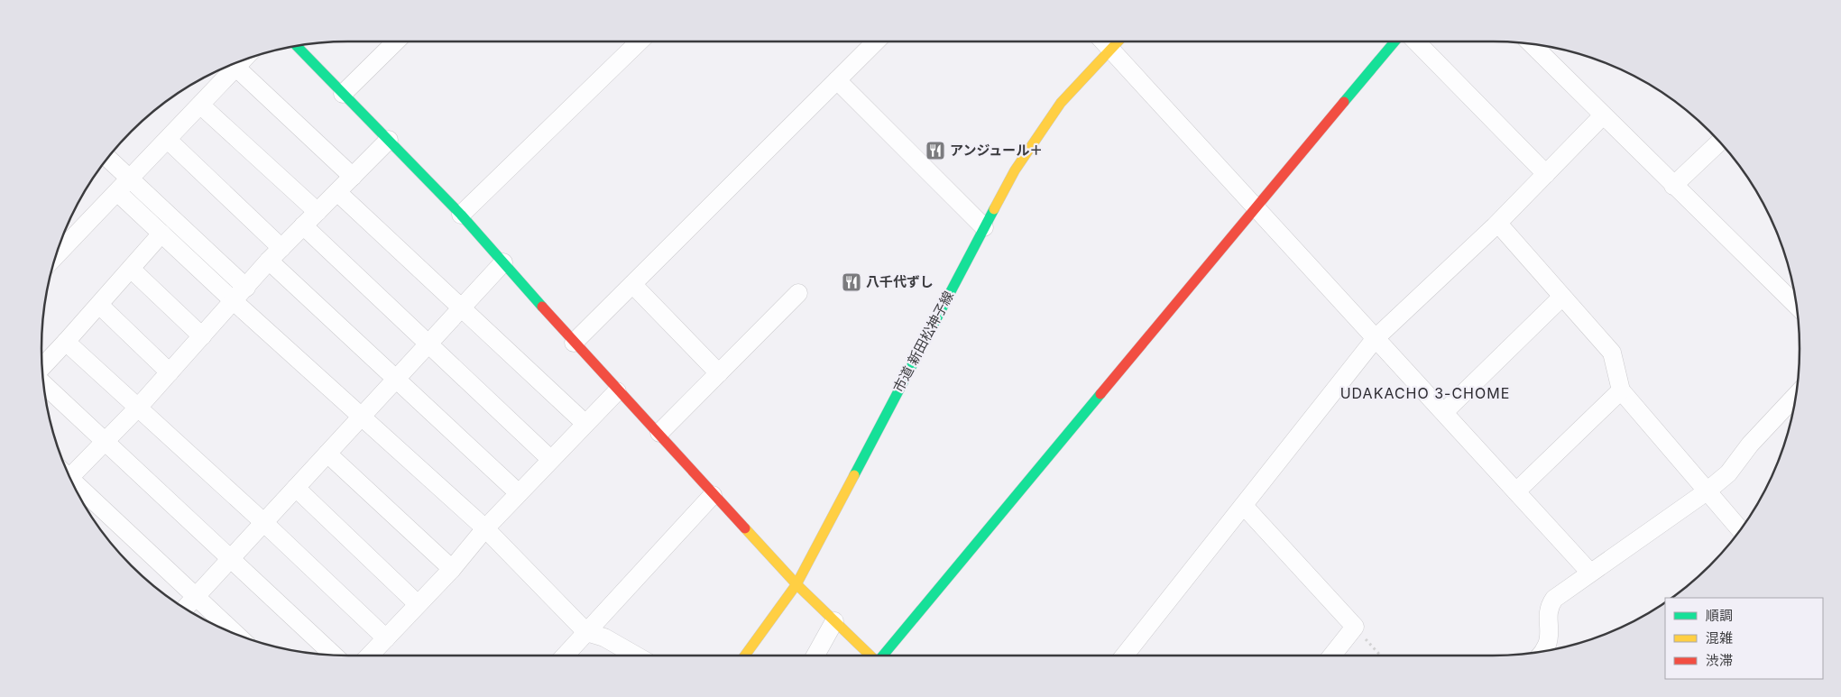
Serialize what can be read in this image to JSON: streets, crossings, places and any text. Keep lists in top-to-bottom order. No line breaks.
{"streets":{"street":["市道 新田松神子線"]},"districts":["UDAKACHO 3-CHOME"],"places":{"restaurant":["アンジュール＋","八千代ずし"]},"legend":["順調","混雑","渋滞"]}
